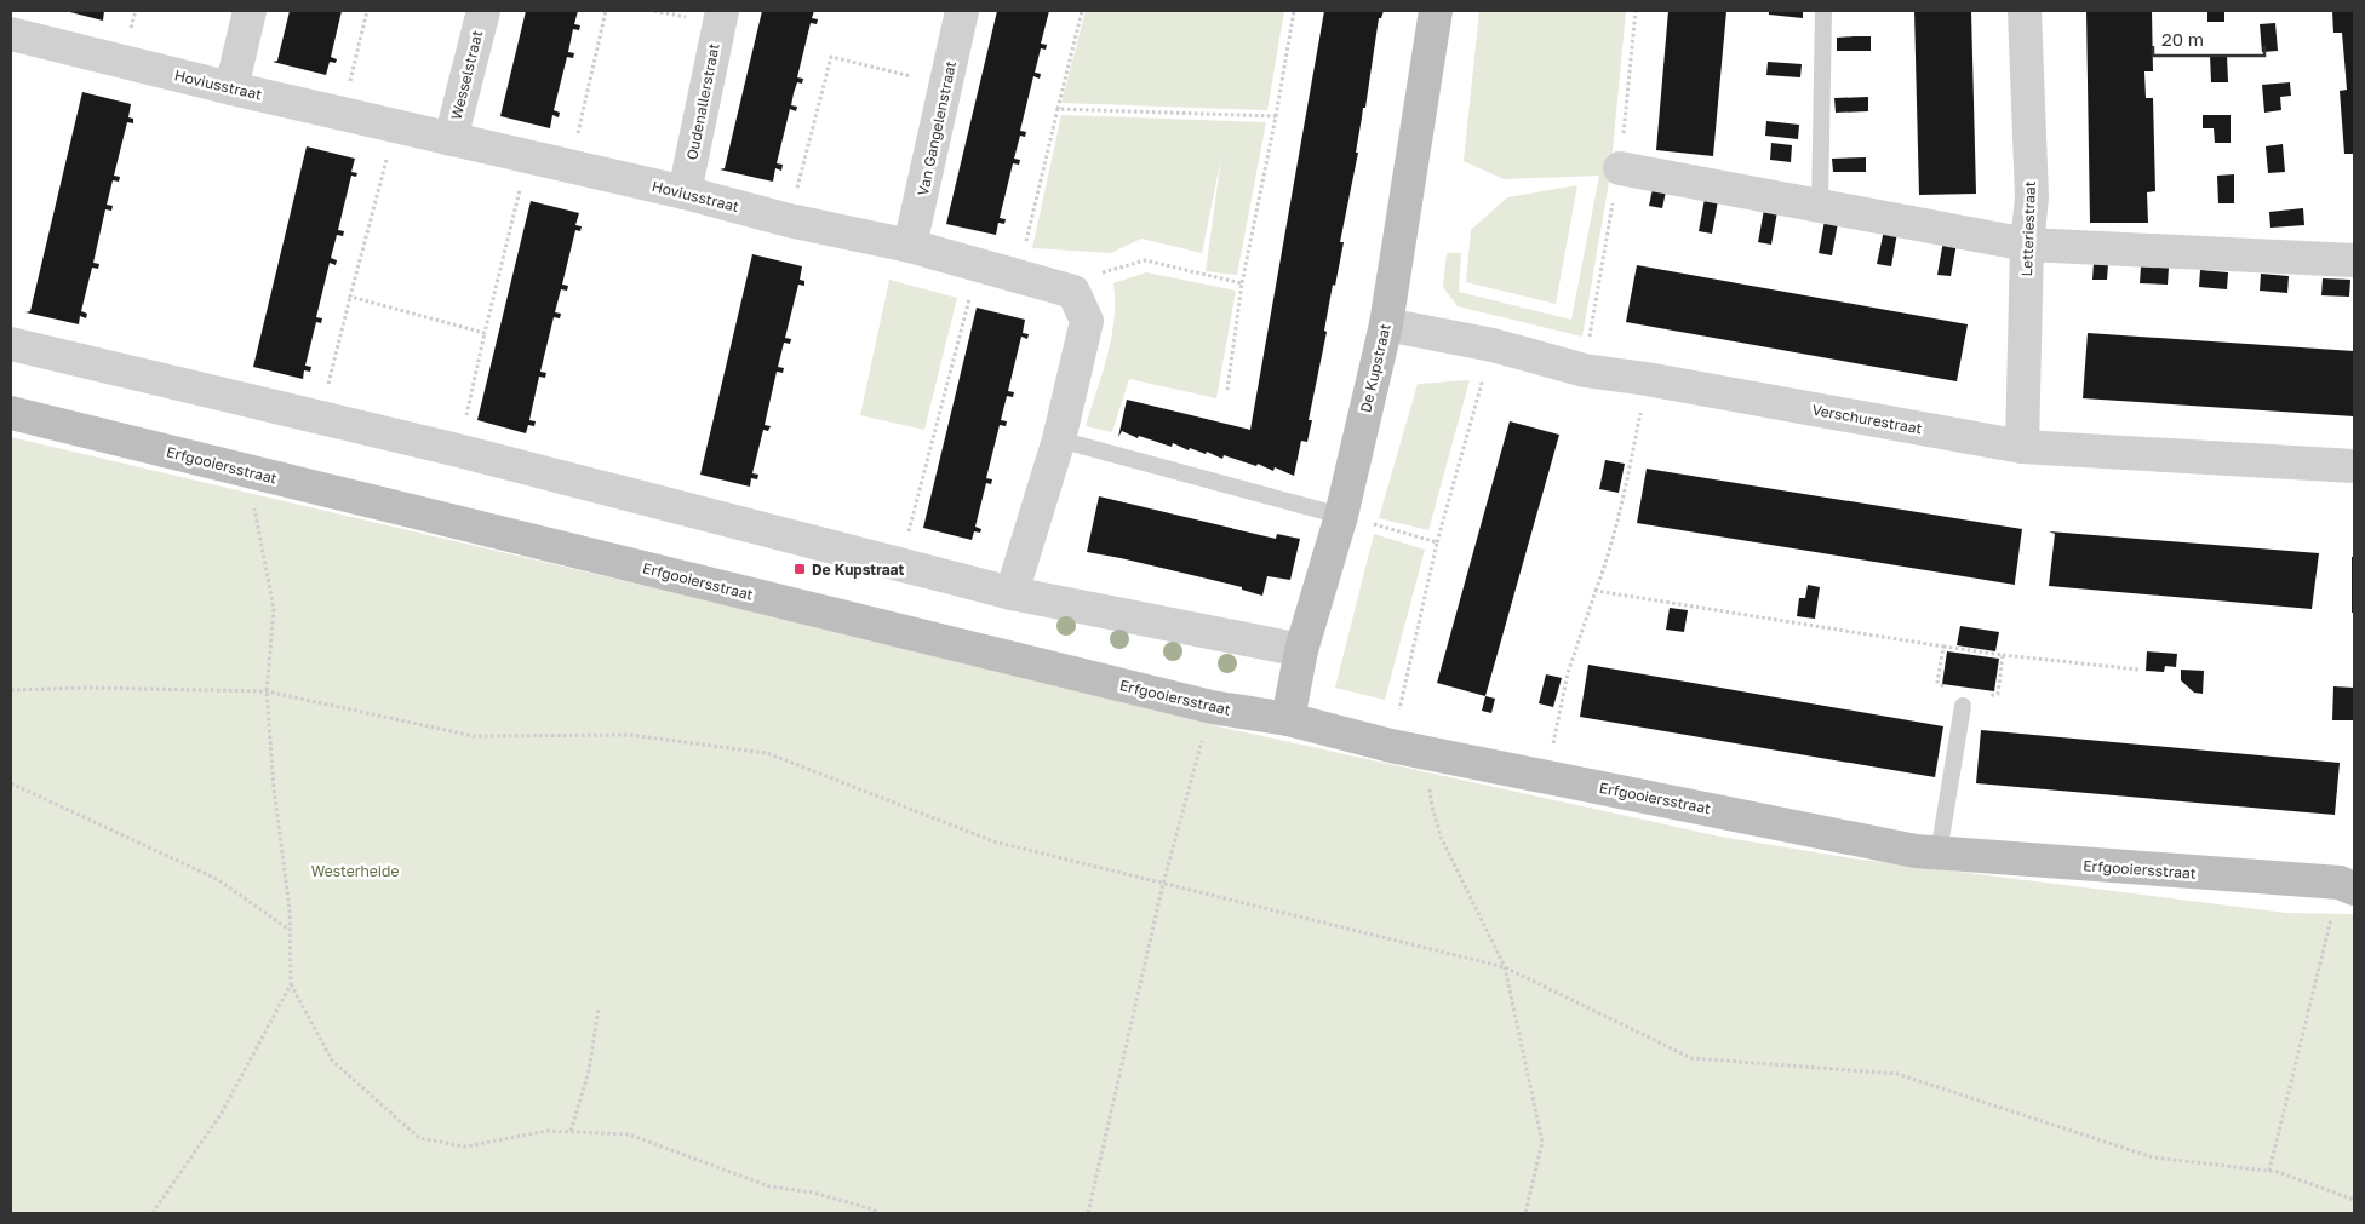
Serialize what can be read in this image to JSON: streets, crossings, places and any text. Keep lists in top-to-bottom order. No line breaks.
{"streets":{"street":["Wesselstraat","Hoviusstraat","Oudenallerstraat","Van Gangelenstraat","Letteriestraat","De Kupstraat","Verschurestraat","Erfgooiersstraat"]},"crossings":[["Wesselstraat","Hoviusstraat"],["Hoviusstraat","Oudenallerstraat"],["Hoviusstraat","Van Gangelenstraat"],["Letteriestraat","Verschurestraat"],["De Kupstraat","Verschurestraat"],["De Kupstraat","Erfgooiersstraat"]],"parks":["Westerheide"],"places":{"transit":["De Kupstraat"]},"scale_bar":"20 m"}
